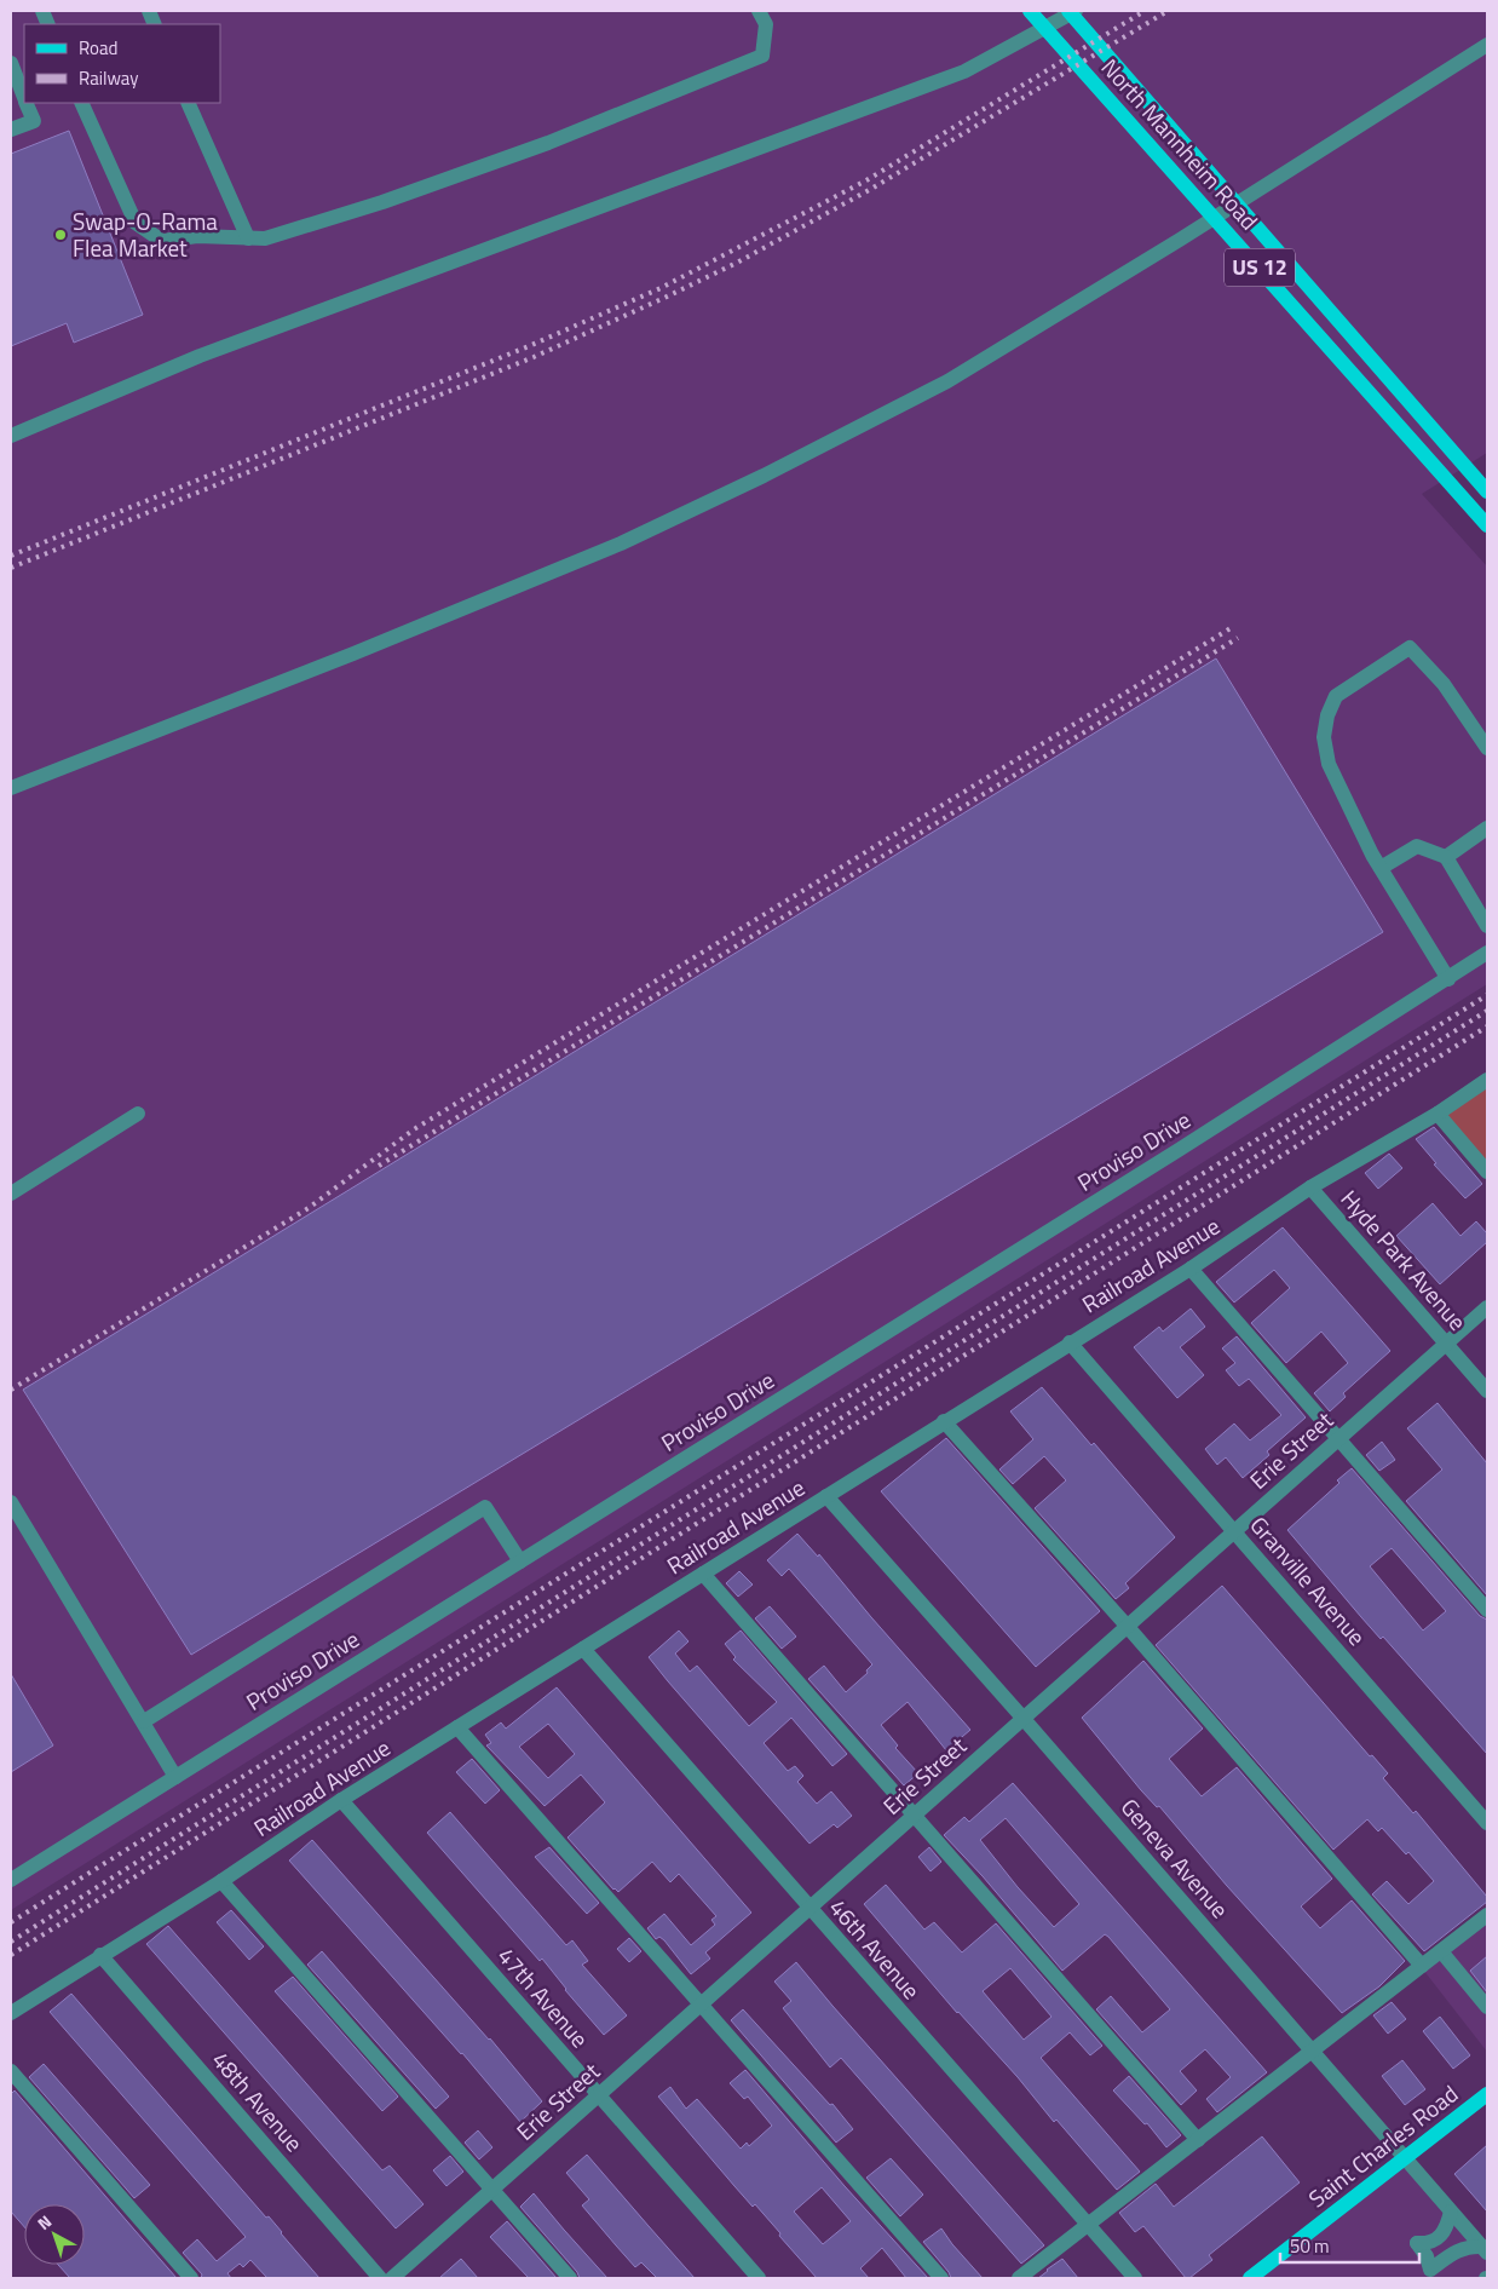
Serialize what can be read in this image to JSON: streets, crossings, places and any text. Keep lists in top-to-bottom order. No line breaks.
{"streets":{"main road":["North Mannheim Road","US 12","Saint Charles Road"],"street":["Proviso Drive","Hyde Park Avenue","Railroad Avenue","Erie Street","Granville Avenue","Geneva Avenue","46th Avenue","47th Avenue","48th Avenue"]},"crossings":[["Hyde Park Avenue","Railroad Avenue"],["Hyde Park Avenue","Erie Street"],["Railroad Avenue","Granville Avenue"],["Railroad Avenue","Geneva Avenue"],["Railroad Avenue","46th Avenue"],["Railroad Avenue","47th Avenue"],["Railroad Avenue","48th Avenue"],["Erie Street","Granville Avenue"],["Erie Street","Geneva Avenue"],["Erie Street","46th Avenue"],["Erie Street","47th Avenue"],["Geneva Avenue","Saint Charles Road"]],"places":["Swap-O-Rama Flea Market"],"legend":["Road","Railway"],"scale_bar":"50 m","north":"top left"}
